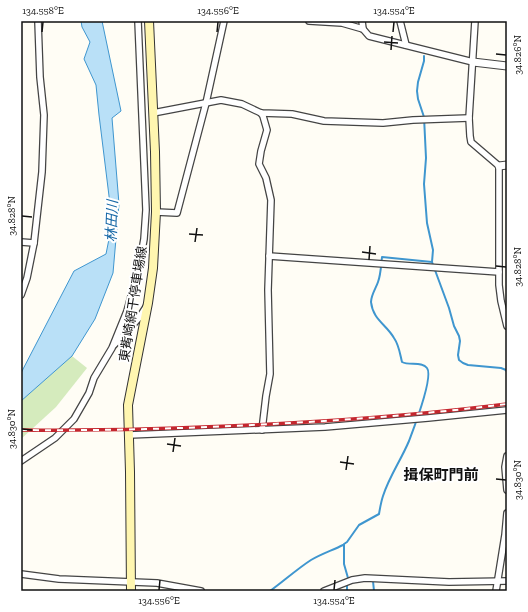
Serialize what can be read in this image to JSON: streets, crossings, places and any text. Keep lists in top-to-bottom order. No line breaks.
{"streets":{"main road":["東觜崎網干停車場線"]},"districts":["揖保町門前"],"water":["林田川"],"coordinates":["134.558°E","134.556°E","134.554°E","34.826°N","34.828°N","34.830°N"]}
